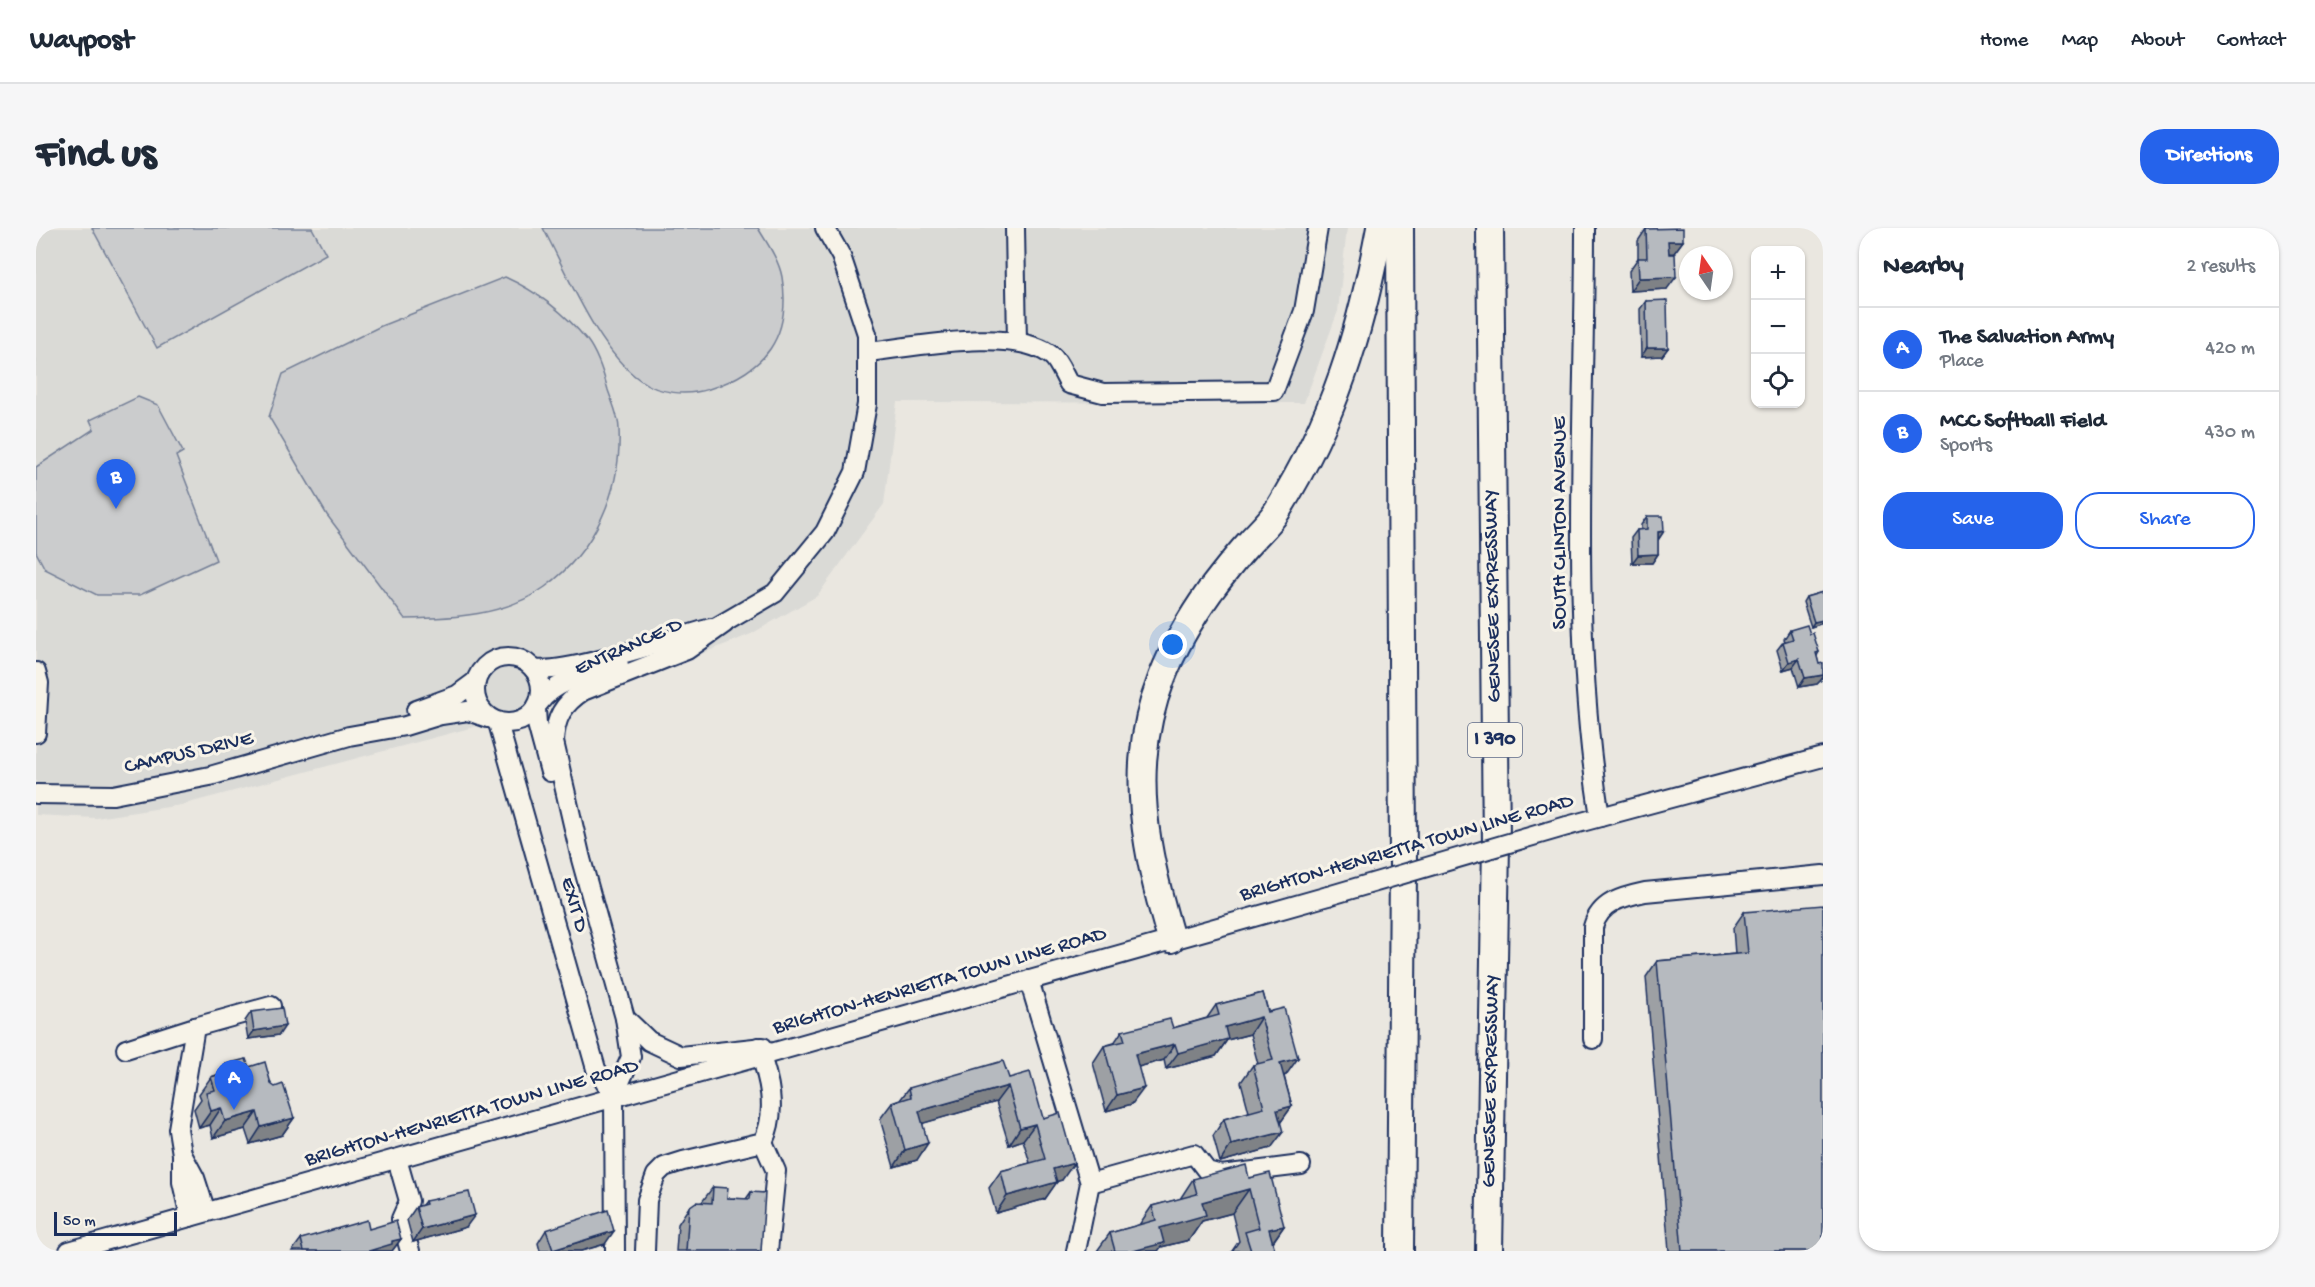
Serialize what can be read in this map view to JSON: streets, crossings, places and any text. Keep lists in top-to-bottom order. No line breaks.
{"streets":{"highway":["GENESEE EXPRESSWAY","I 390"],"street":["SOUTH CLINTON AVENUE","ENTRANCE D","CAMPUS DRIVE","BRIGHTON-HENRIETTA TOWN LINE ROAD","EXIT D"]},"crossings":[["SOUTH CLINTON AVENUE","BRIGHTON-HENRIETTA TOWN LINE ROAD"],["ENTRANCE D","CAMPUS DRIVE"],["ENTRANCE D","BRIGHTON-HENRIETTA TOWN LINE ROAD"],["ENTRANCE D","EXIT D"],["CAMPUS DRIVE","EXIT D"],["BRIGHTON-HENRIETTA TOWN LINE ROAD","EXIT D"]],"scale_bar":"50 m","north":"top","page":{"header":"Waypost","nav":["Home","Map","About","Contact"],"buttons":["Directions",["Save","Share"]],"title":"Find us","heading":["Nearby","2 results"],"map_buttons":["+","−"],"list":[{"mark":"A","name":"The Salvation Army","note":"Place","value":"420 m"},{"mark":"B","name":"MCC Softball Field","note":"Sports","value":"430 m"}],"pins":["B","A"],"scale":"50 m"}}
